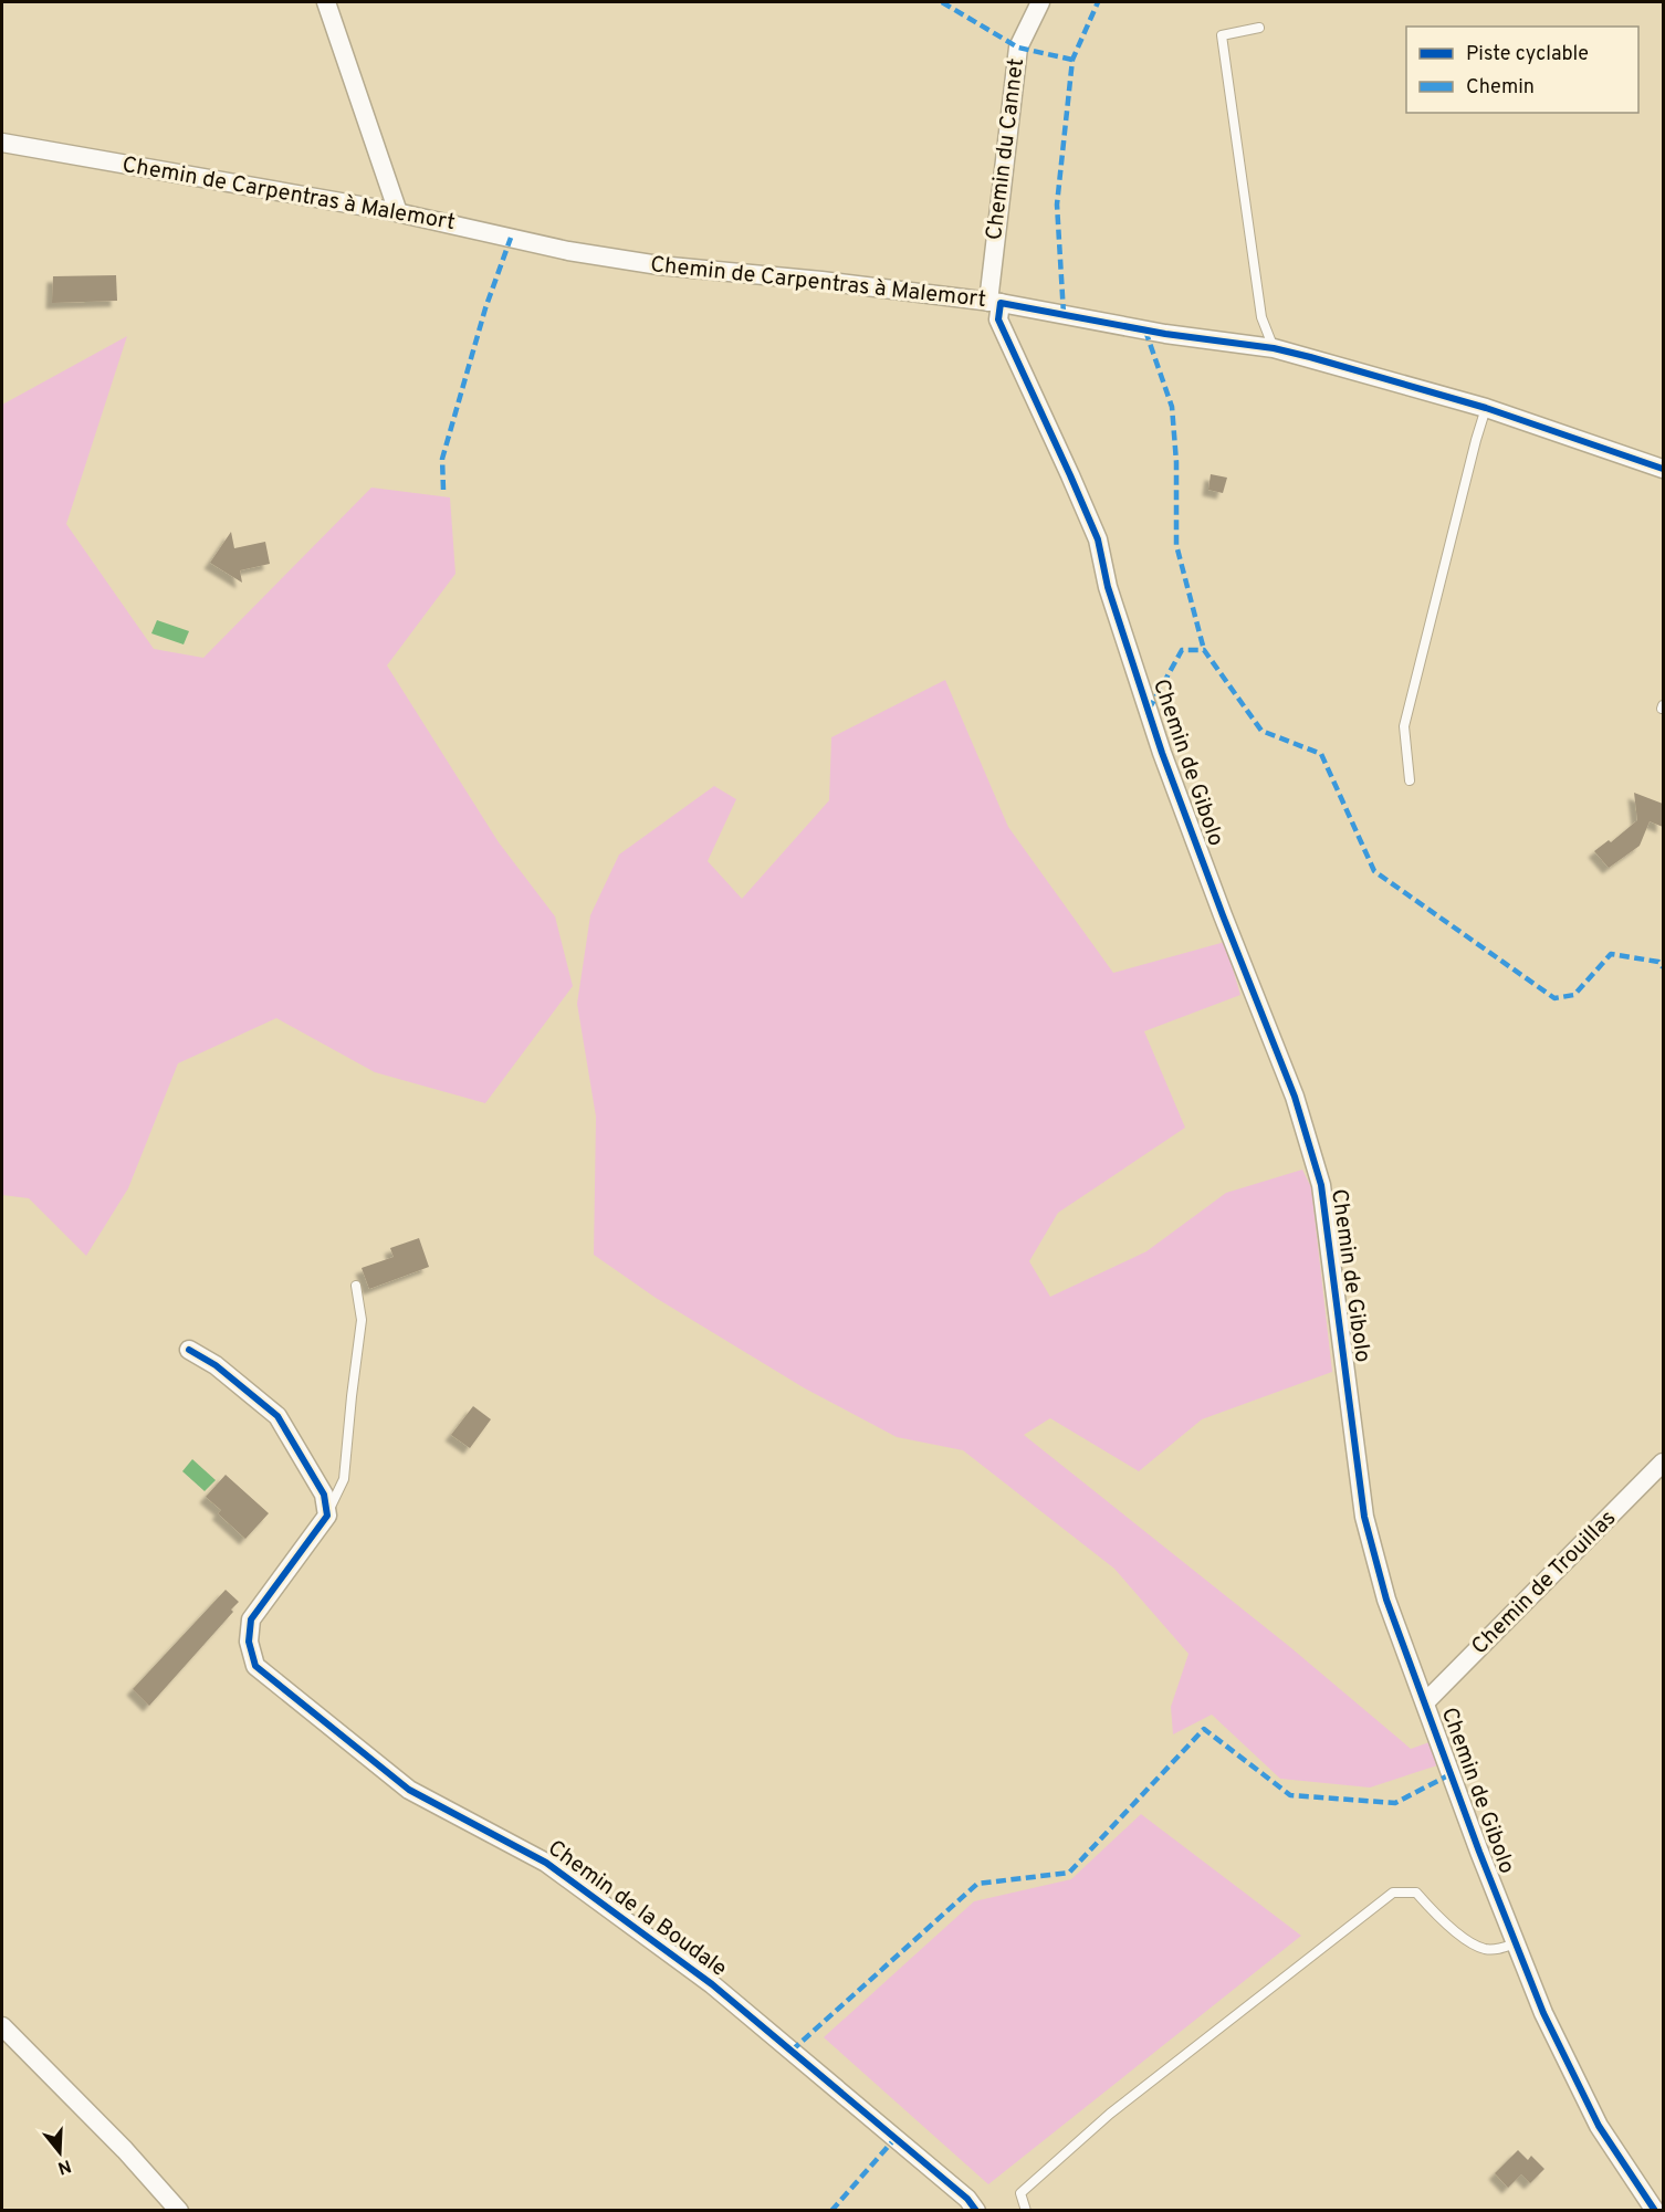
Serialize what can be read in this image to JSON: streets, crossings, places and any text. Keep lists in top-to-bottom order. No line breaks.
{"streets":{"street":["Chemin du Cannet","Chemin de Carpentras à Malemort","Chemin de Gibolo","Chemin de Trouillas","Chemin de la Boudale"]},"crossings":[["Chemin du Cannet","Chemin de Carpentras à Malemort"],["Chemin du Cannet","Chemin de Gibolo"],["Chemin de Carpentras à Malemort","Chemin de Gibolo"],["Chemin de Gibolo","Chemin de Trouillas"]],"legend":["Piste cyclable","Chemin"],"north":"bottom"}
